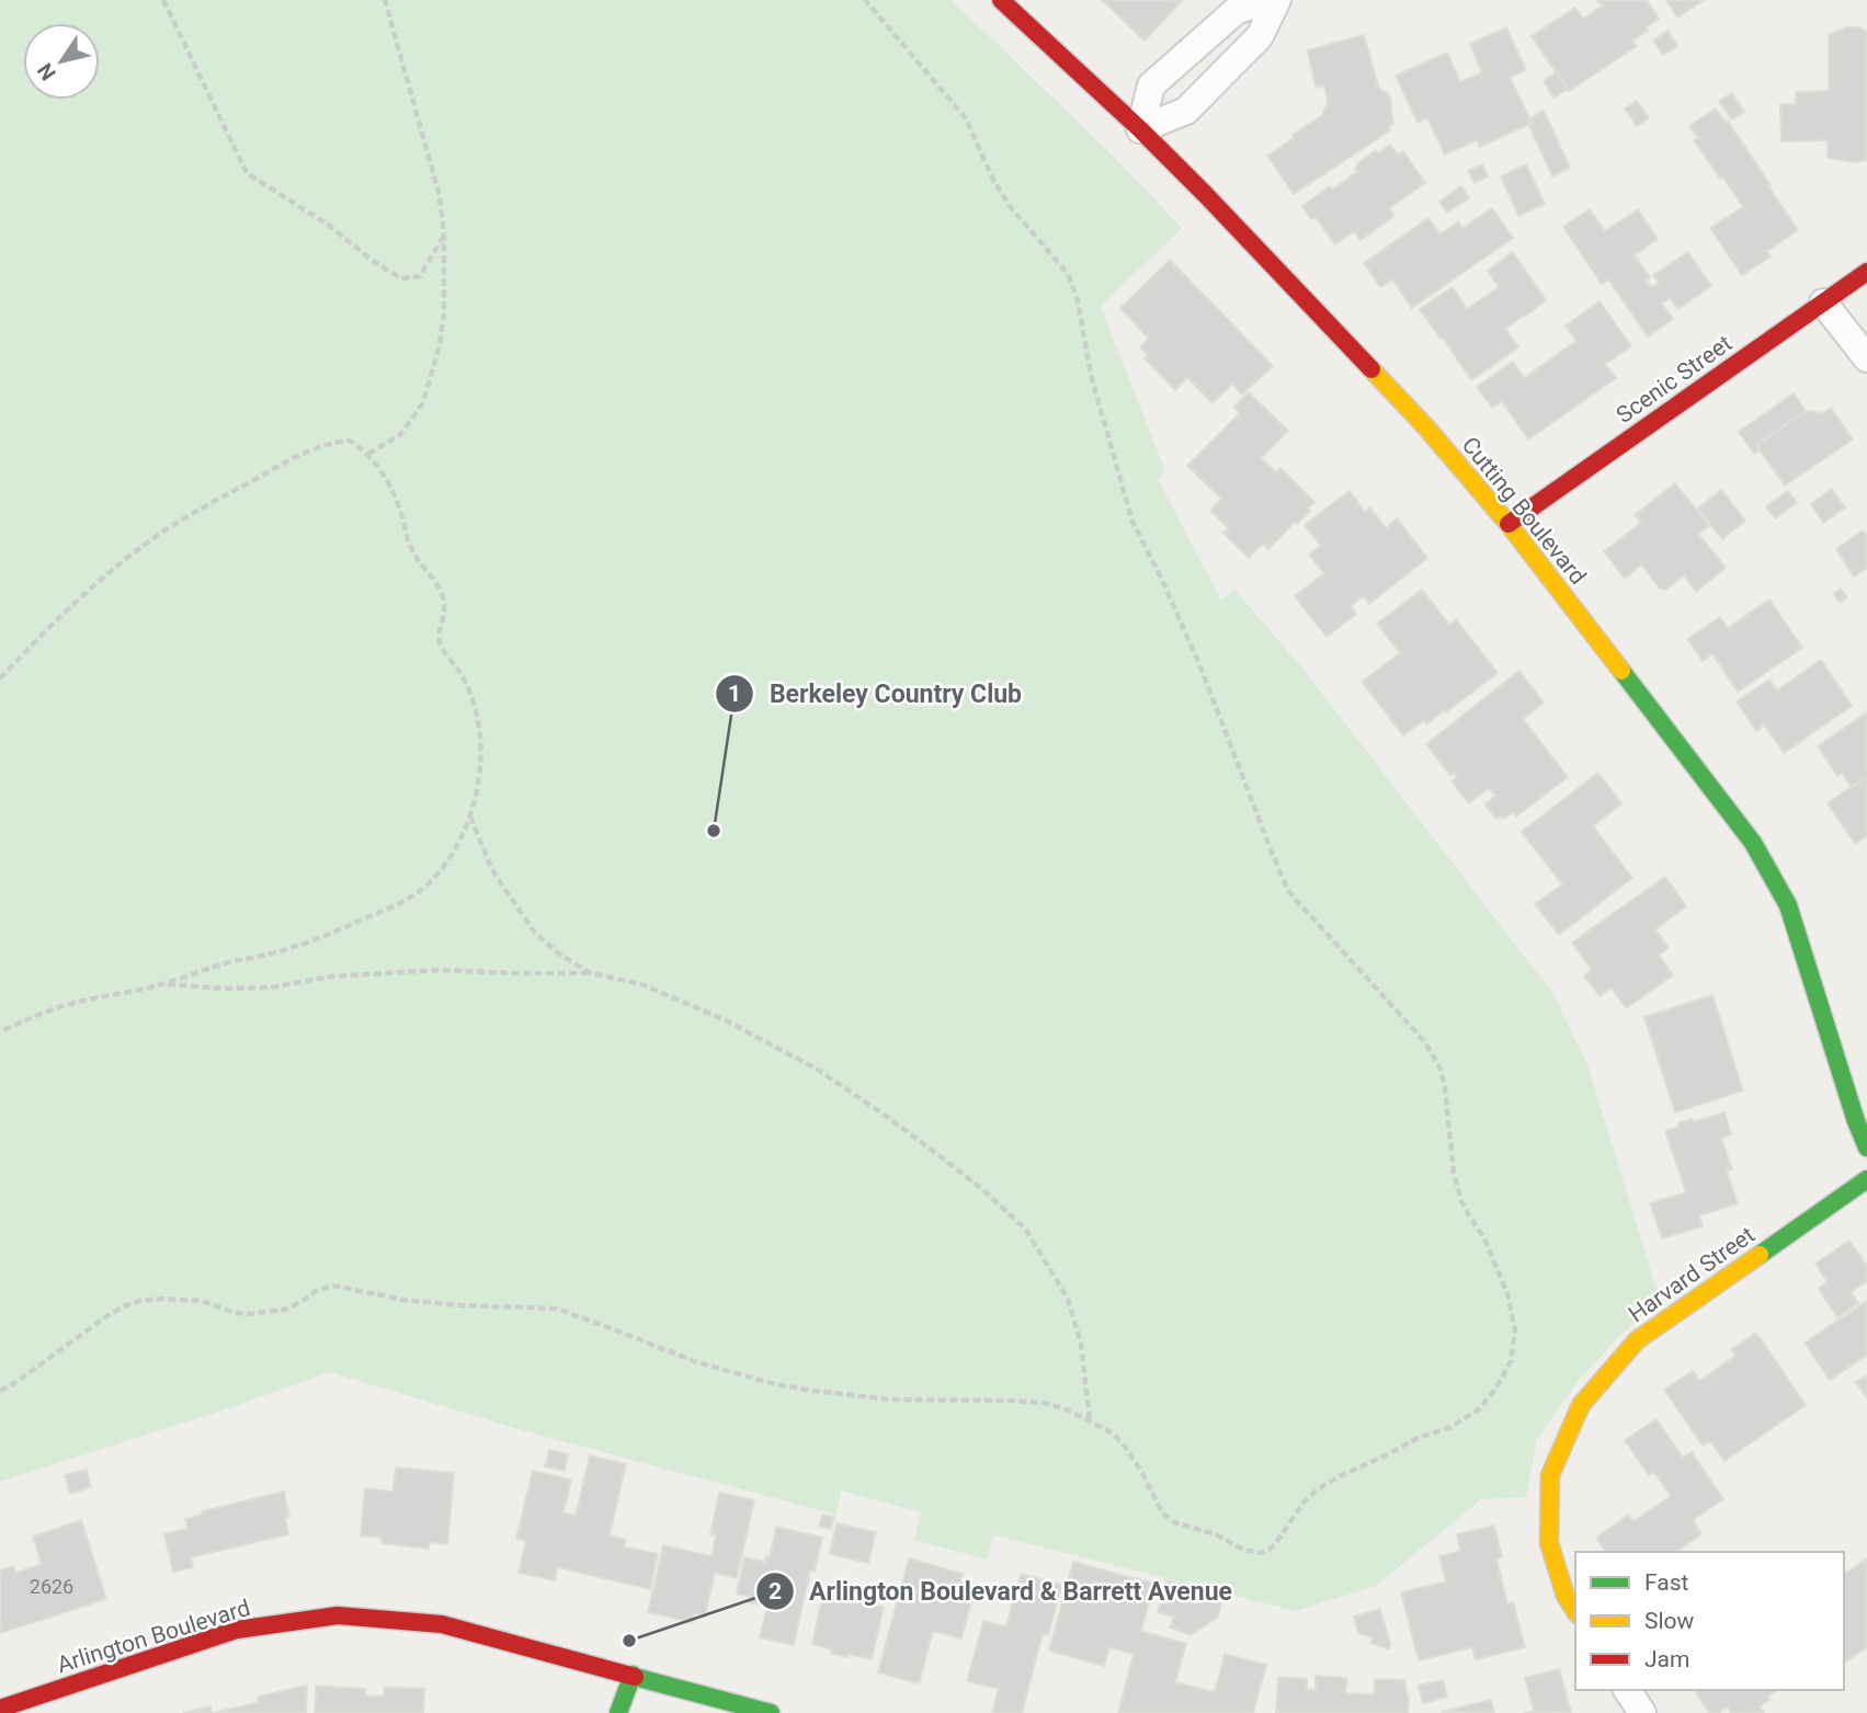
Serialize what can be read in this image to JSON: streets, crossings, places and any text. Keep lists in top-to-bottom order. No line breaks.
{"streets":{"street":["Scenic Street","Cutting Boulevard","Harvard Street","Arlington Boulevard"]},"crossings":[["Scenic Street","Cutting Boulevard"]],"places":["Berkeley Country Club","Arlington Boulevard & Barrett Avenue"],"house_numbers":["2626"],"legend":["Fast","Slow","Jam"],"north":"bottom left"}
